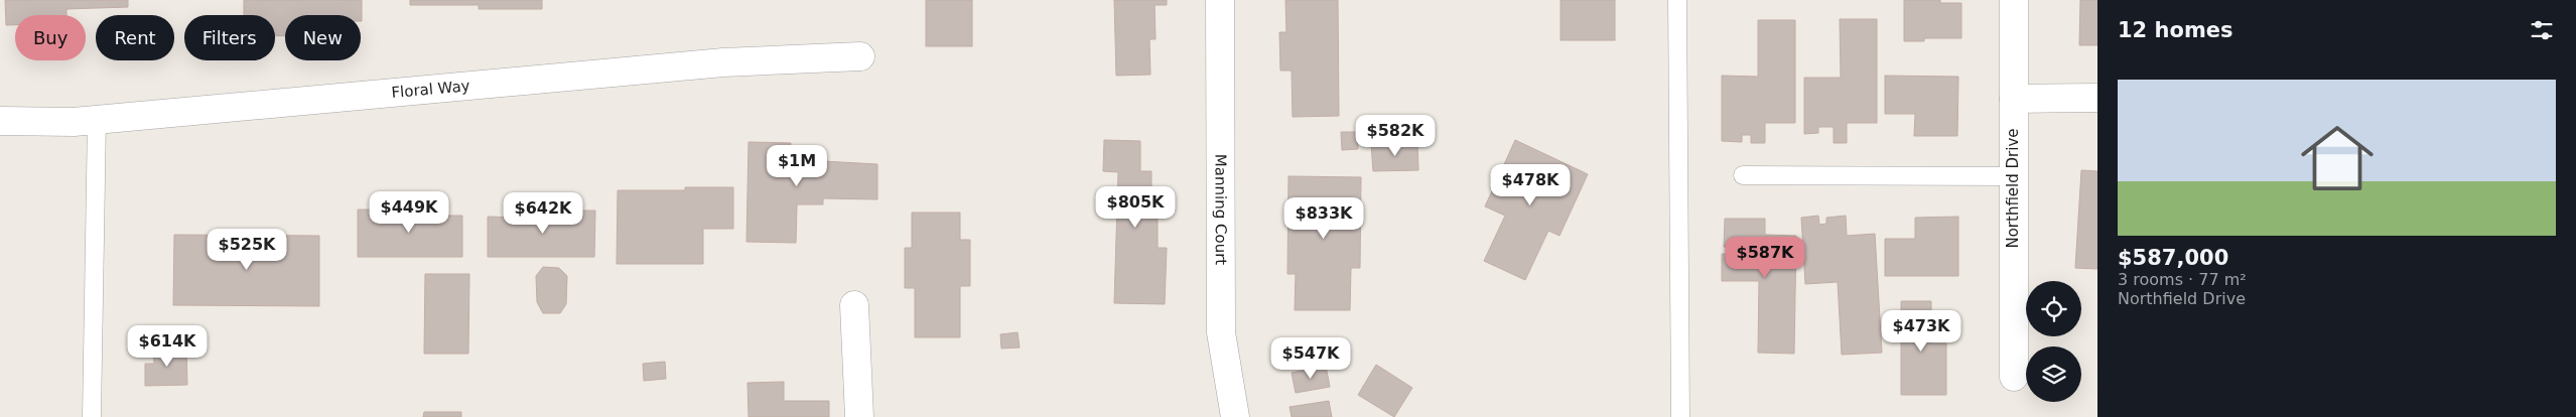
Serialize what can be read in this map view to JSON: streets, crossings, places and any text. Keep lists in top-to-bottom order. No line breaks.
{"streets":{"street":["Floral Way","Northfield Drive","Manning Court"]},"page":{"heading":"12 homes","chip":["Buy","Rent","Filters","New"],"list":[{"name":"$587,000","note":"3 rooms · 77 m² · Northfield Drive"}],"price":["$582K","$1M","$478K","$805K","$449K","$642K","$833K","$525K","$587K","$473K","$614K","$547K"]}}
